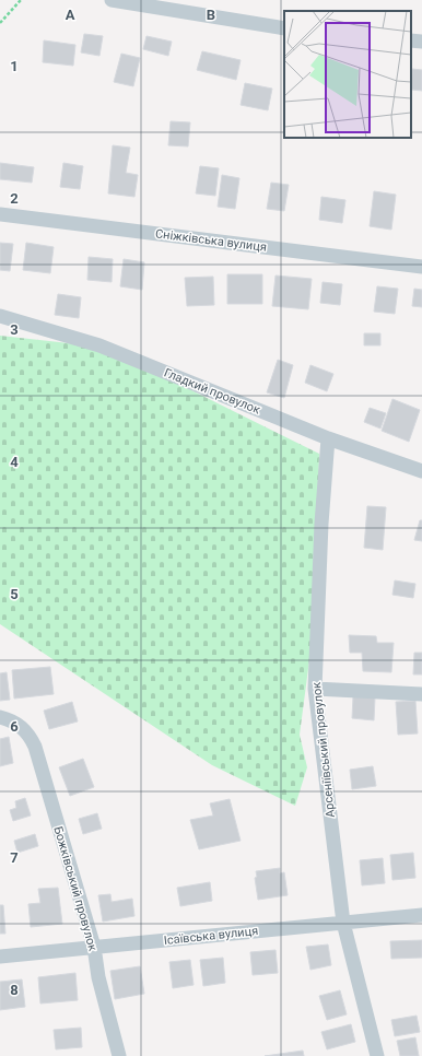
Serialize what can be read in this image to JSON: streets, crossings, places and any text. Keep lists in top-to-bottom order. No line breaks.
{"streets":{"street":["Сніжківська вулиця","Гладкий провулок","Арсеніївський провулок","Божківський провулок","Ісаївська вулиця"]},"crossings":[["Гладкий провулок","Арсеніївський провулок"],["Арсеніївський провулок","Ісаївська вулиця"],["Божківський провулок","Ісаївська вулиця"]],"grid":{"columns":["A","B"],"rows":["1","2","3","4","5","6","7","8"]}}
